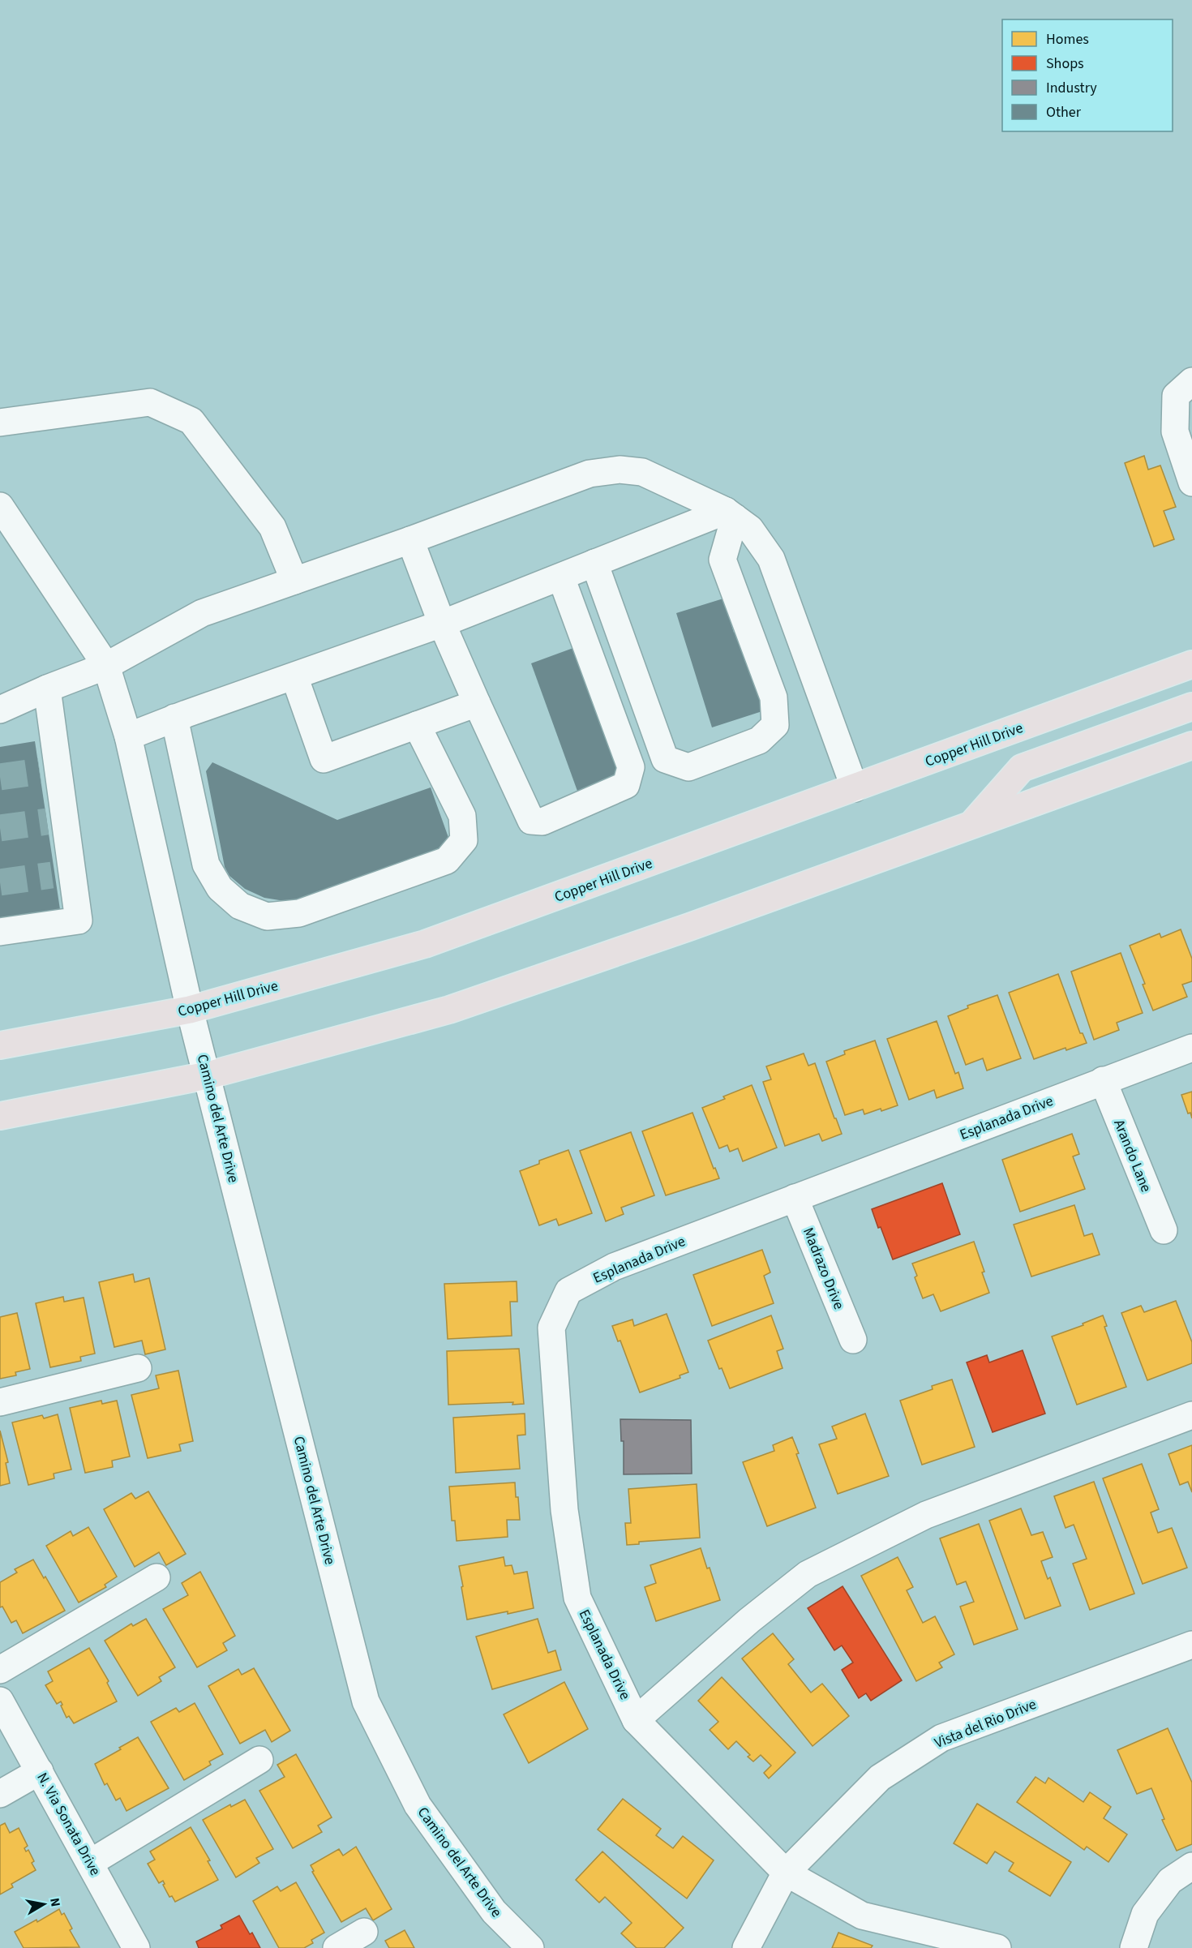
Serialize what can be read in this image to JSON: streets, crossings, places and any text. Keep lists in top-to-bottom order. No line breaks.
{"streets":{"main road":["Copper Hill Drive"],"street":["Esplanada Drive","Camino del Arte Drive","Arando Lane","Madrazo Drive","Vista del Rio Drive","N. Via Sonata Drive"]},"crossings":[["Copper Hill Drive","Camino del Arte Drive"],["Esplanada Drive","Arando Lane"],["Esplanada Drive","Madrazo Drive"],["Esplanada Drive","Vista del Rio Drive"]],"legend":["Homes","Shops","Industry","Other"],"north":"right"}
